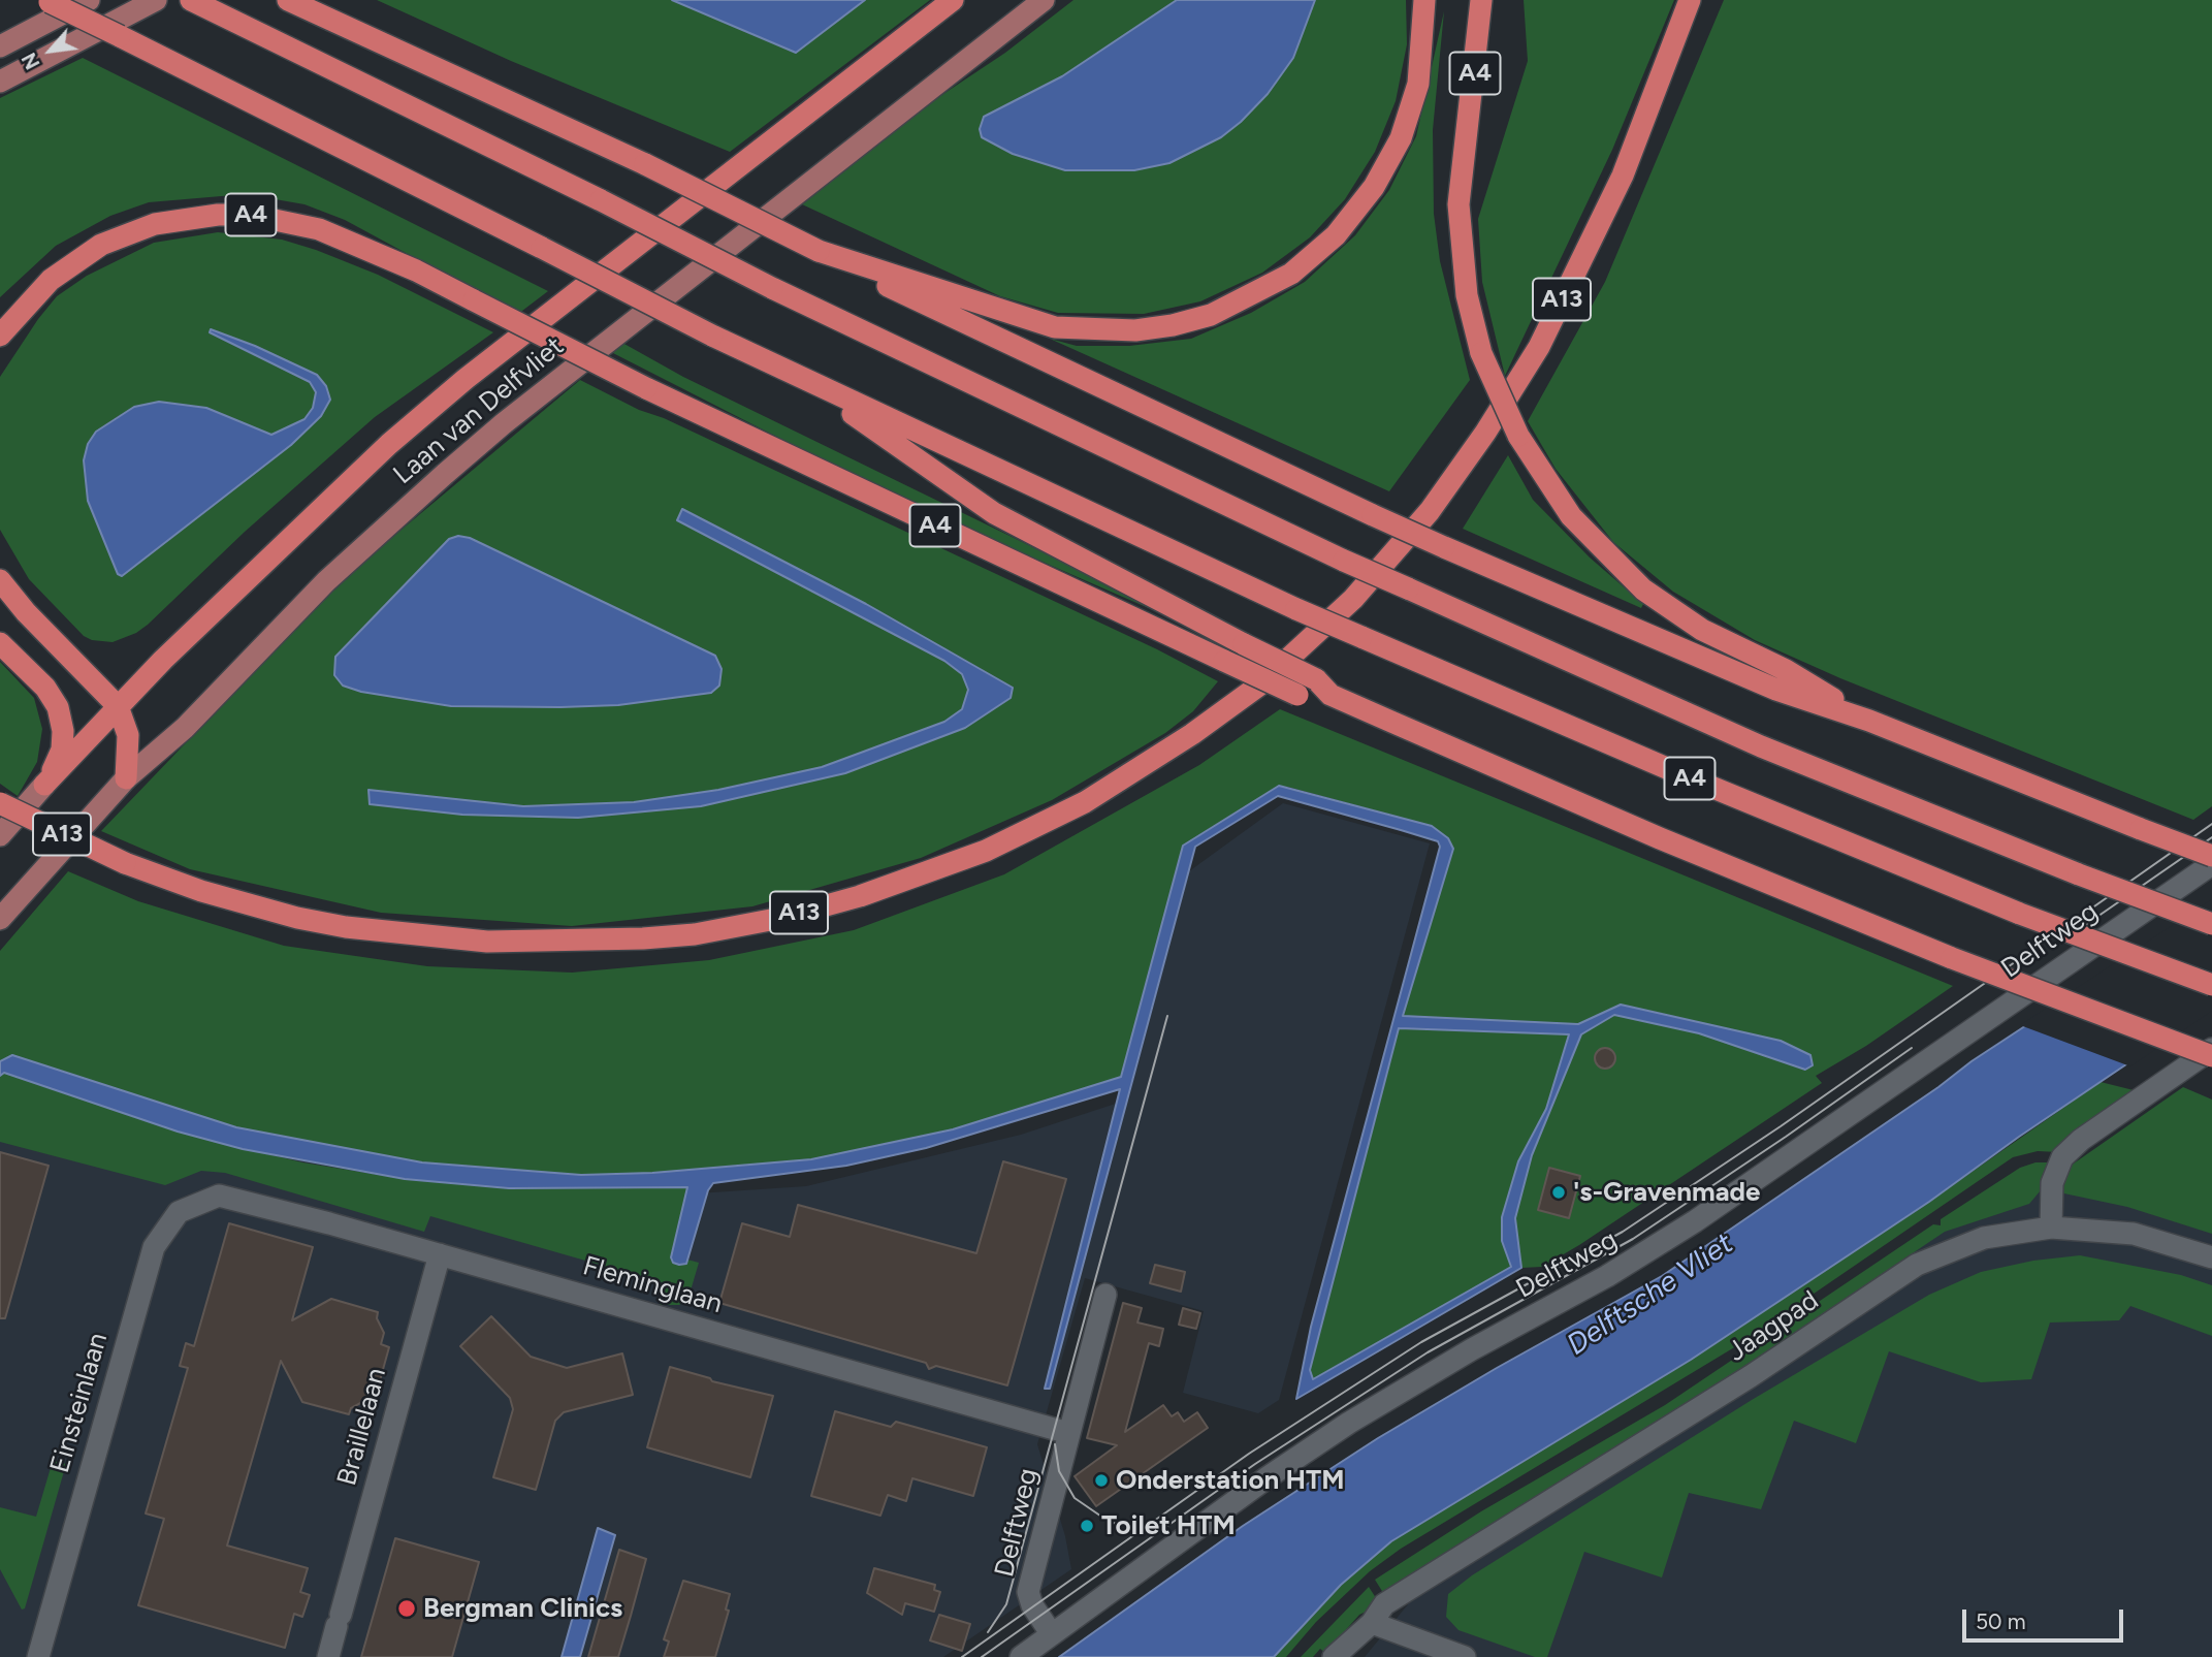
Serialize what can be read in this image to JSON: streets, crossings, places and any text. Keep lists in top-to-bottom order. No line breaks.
{"streets":{"highway":["A4","A13","Laan van Delfvliet"],"street":["Delftweg","Fleminglaan","Jaagpad","Einsteinlaan","Braillelaan"]},"crossings":[["Delftweg","Fleminglaan"],["Fleminglaan","Einsteinlaan"],["Fleminglaan","Braillelaan"]],"water":["Delftsche Vliet"],"places":["'s-Gravenmade","Onderstation HTM","Toilet HTM","Bergman Clinics"],"scale_bar":"50 m","north":"bottom left"}
